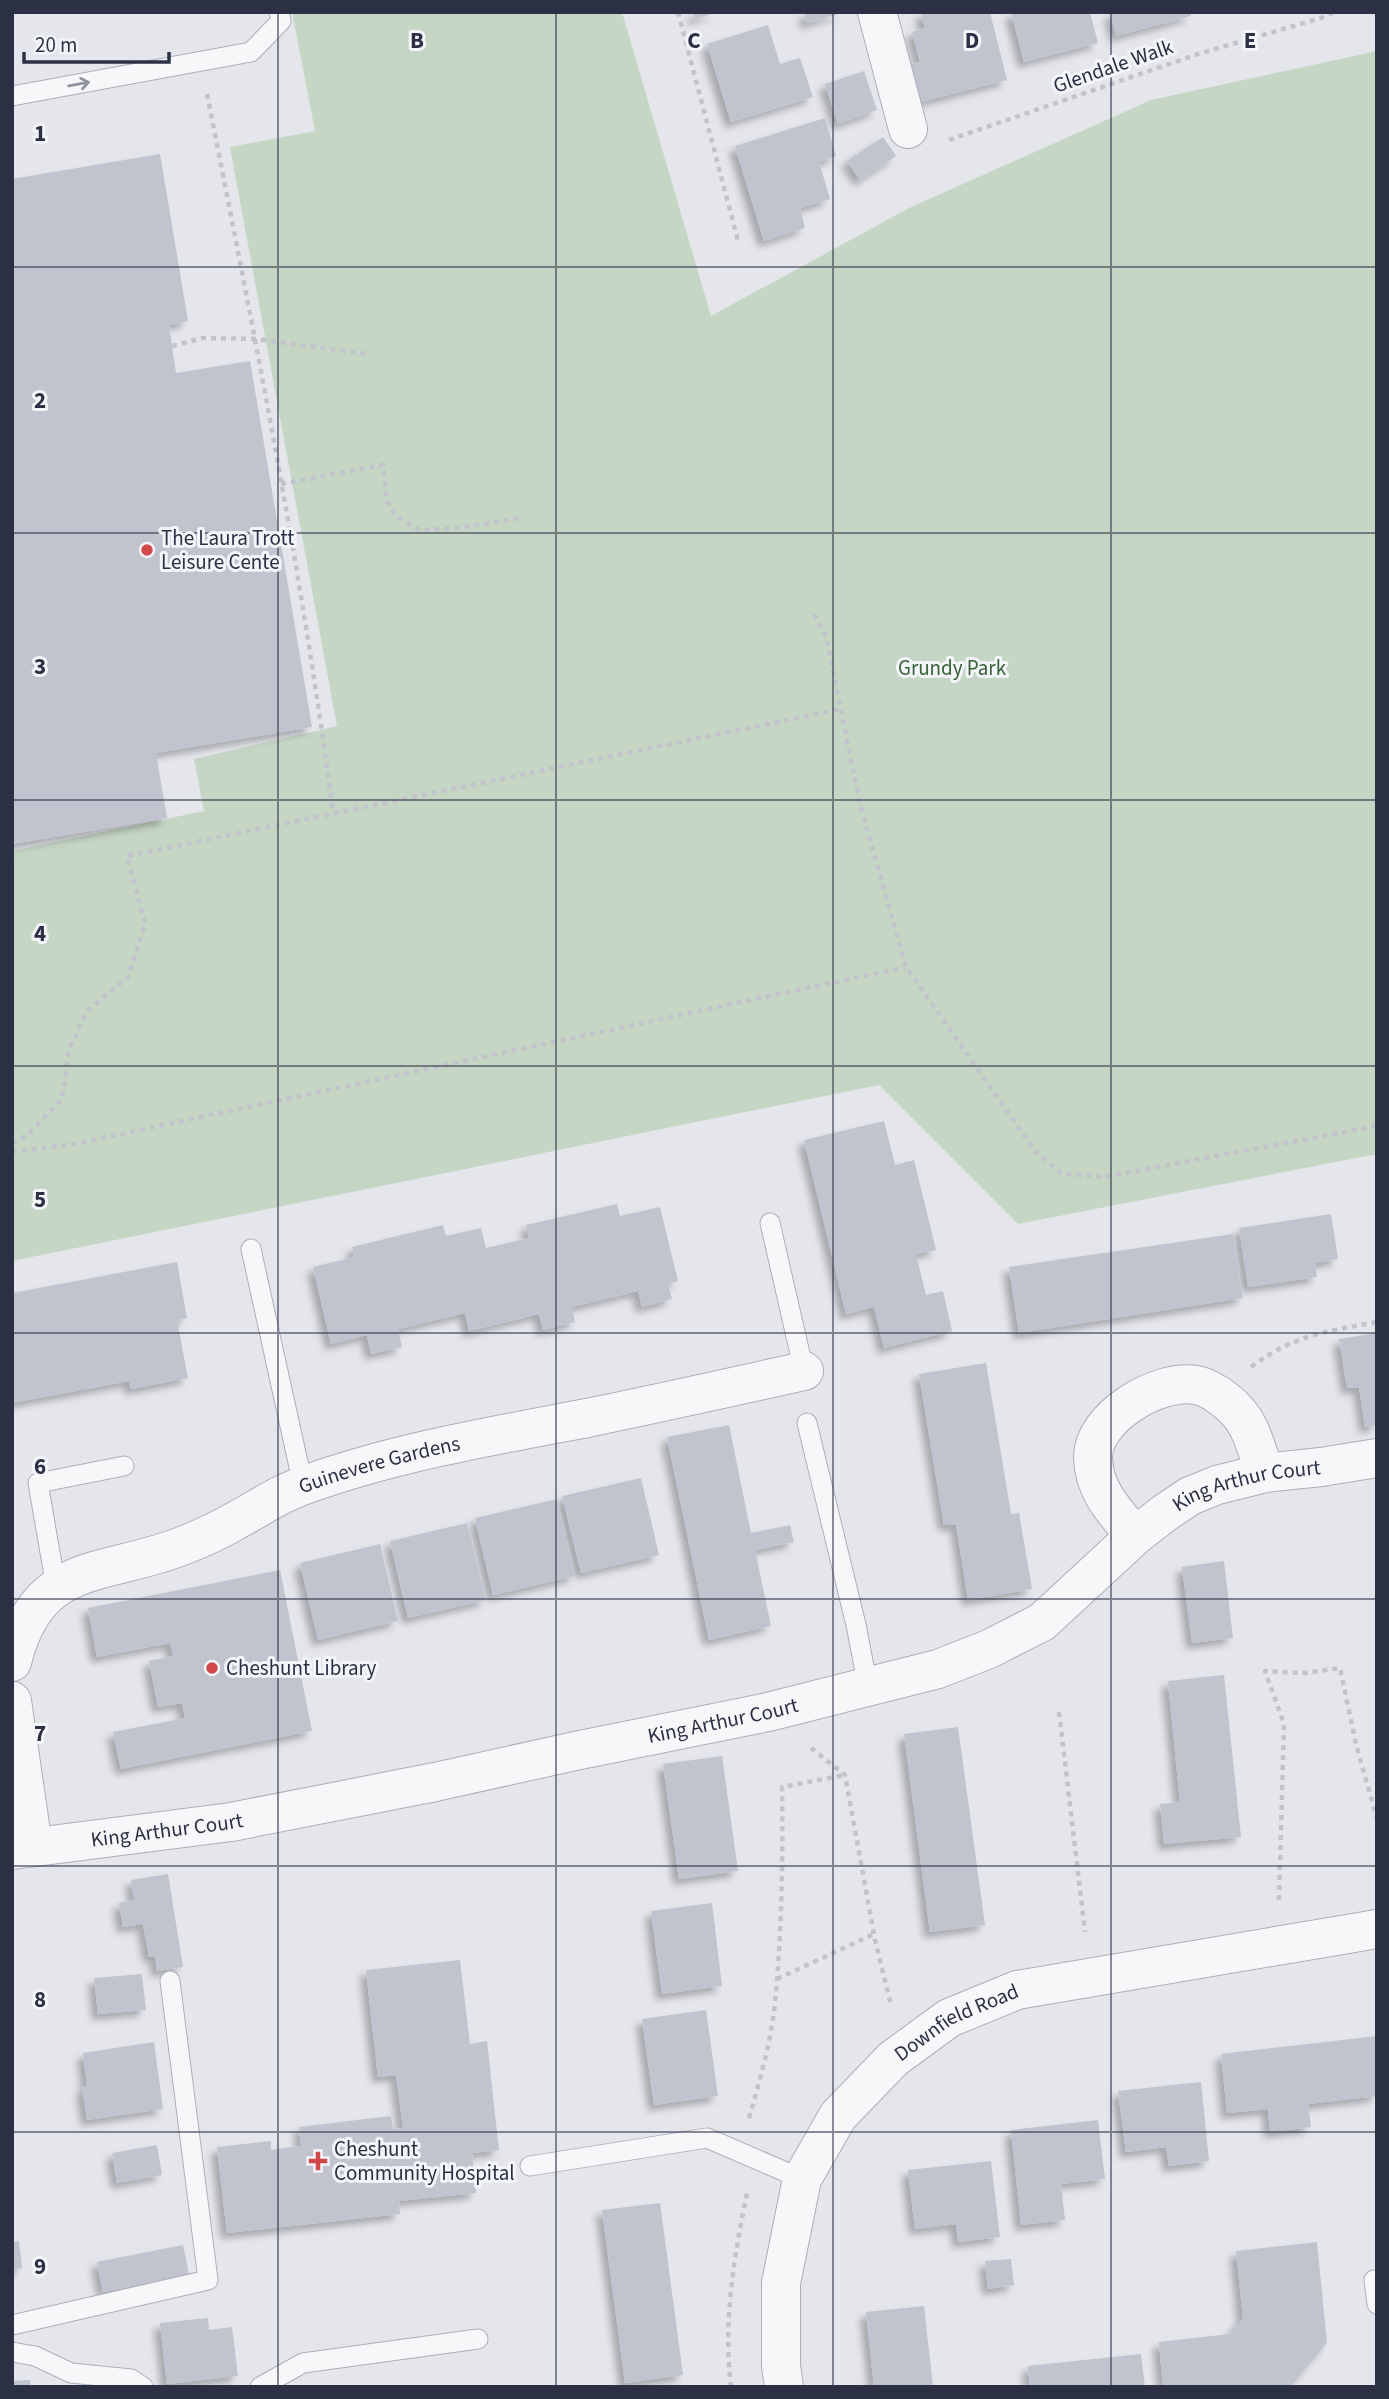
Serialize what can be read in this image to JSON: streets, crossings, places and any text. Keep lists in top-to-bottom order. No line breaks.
{"streets":{"street":["Guinevere Gardens","King Arthur Court","Downfield Road"],"path":["Glendale Walk"]},"parks":["Grundy Park"],"places":{"other":["The Laura Trott Leisure Cente","Cheshunt Library"],"health":["Cheshunt Community Hospital"]},"scale_bar":"20 m","grid":{"columns":["B","C","D","E"],"rows":["1","2","3","4","5","6","7","8","9"]}}
